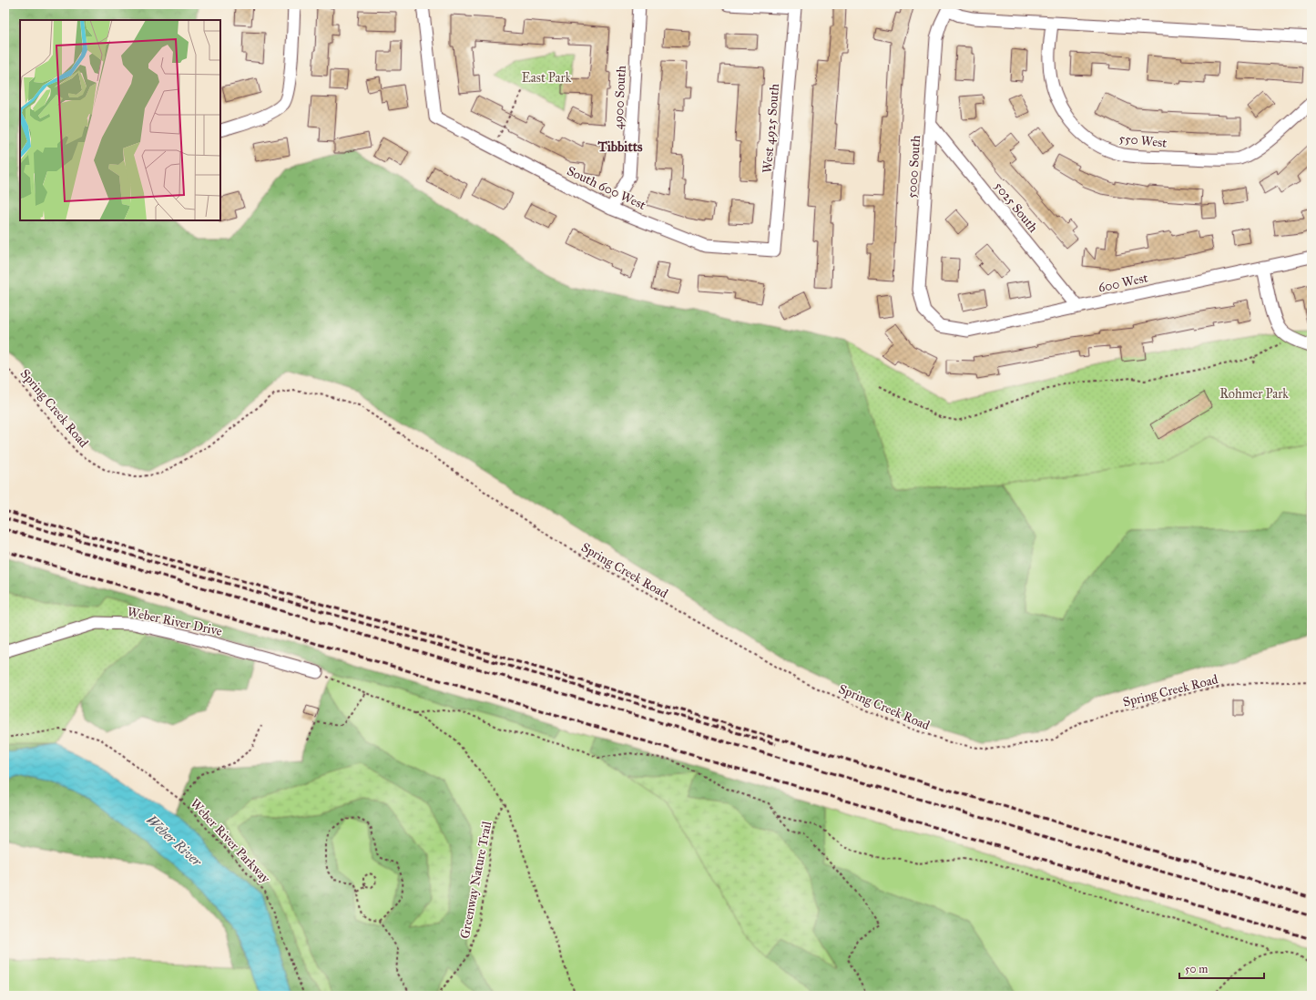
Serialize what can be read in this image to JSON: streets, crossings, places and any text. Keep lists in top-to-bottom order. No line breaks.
{"streets":{"street":["4900 South","West 4925 South","550 West","5000 South","South 600 West","5025 South","600 West","Weber River Drive"],"path":["Spring Creek Road","Weber River Parkway","Greenway Nature Trail"]},"crossings":[["4900 South","South 600 West"],["West 4925 South","South 600 West"],["5000 South","5025 South"],["5000 South","600 West"],["5025 South","600 West"]],"districts":["Tibbitts"],"water":["Weber River"],"parks":["East Park","Rohmer Park"],"scale_bar":"50 m"}
